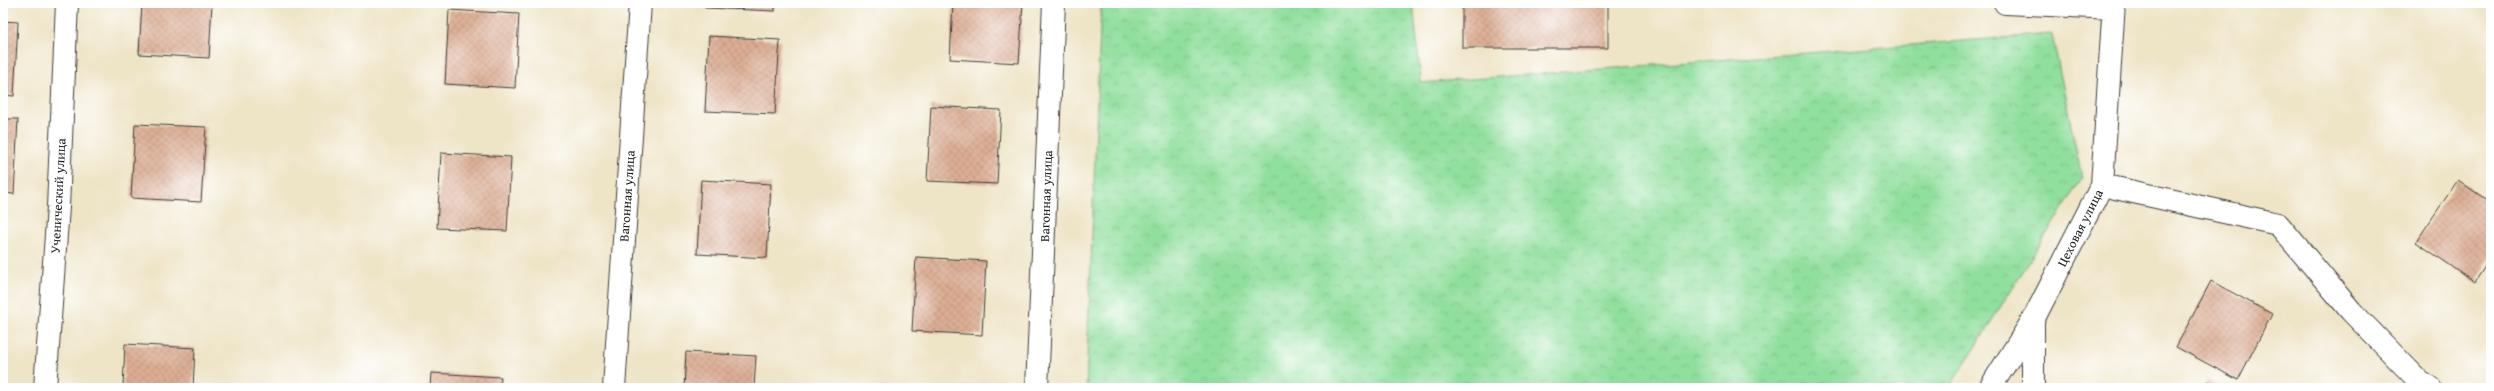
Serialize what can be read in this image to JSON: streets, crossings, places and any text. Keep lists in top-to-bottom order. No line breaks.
{"streets":{"street":["Ученический улица","Вагонная улица","Цеховая улица"]}}
